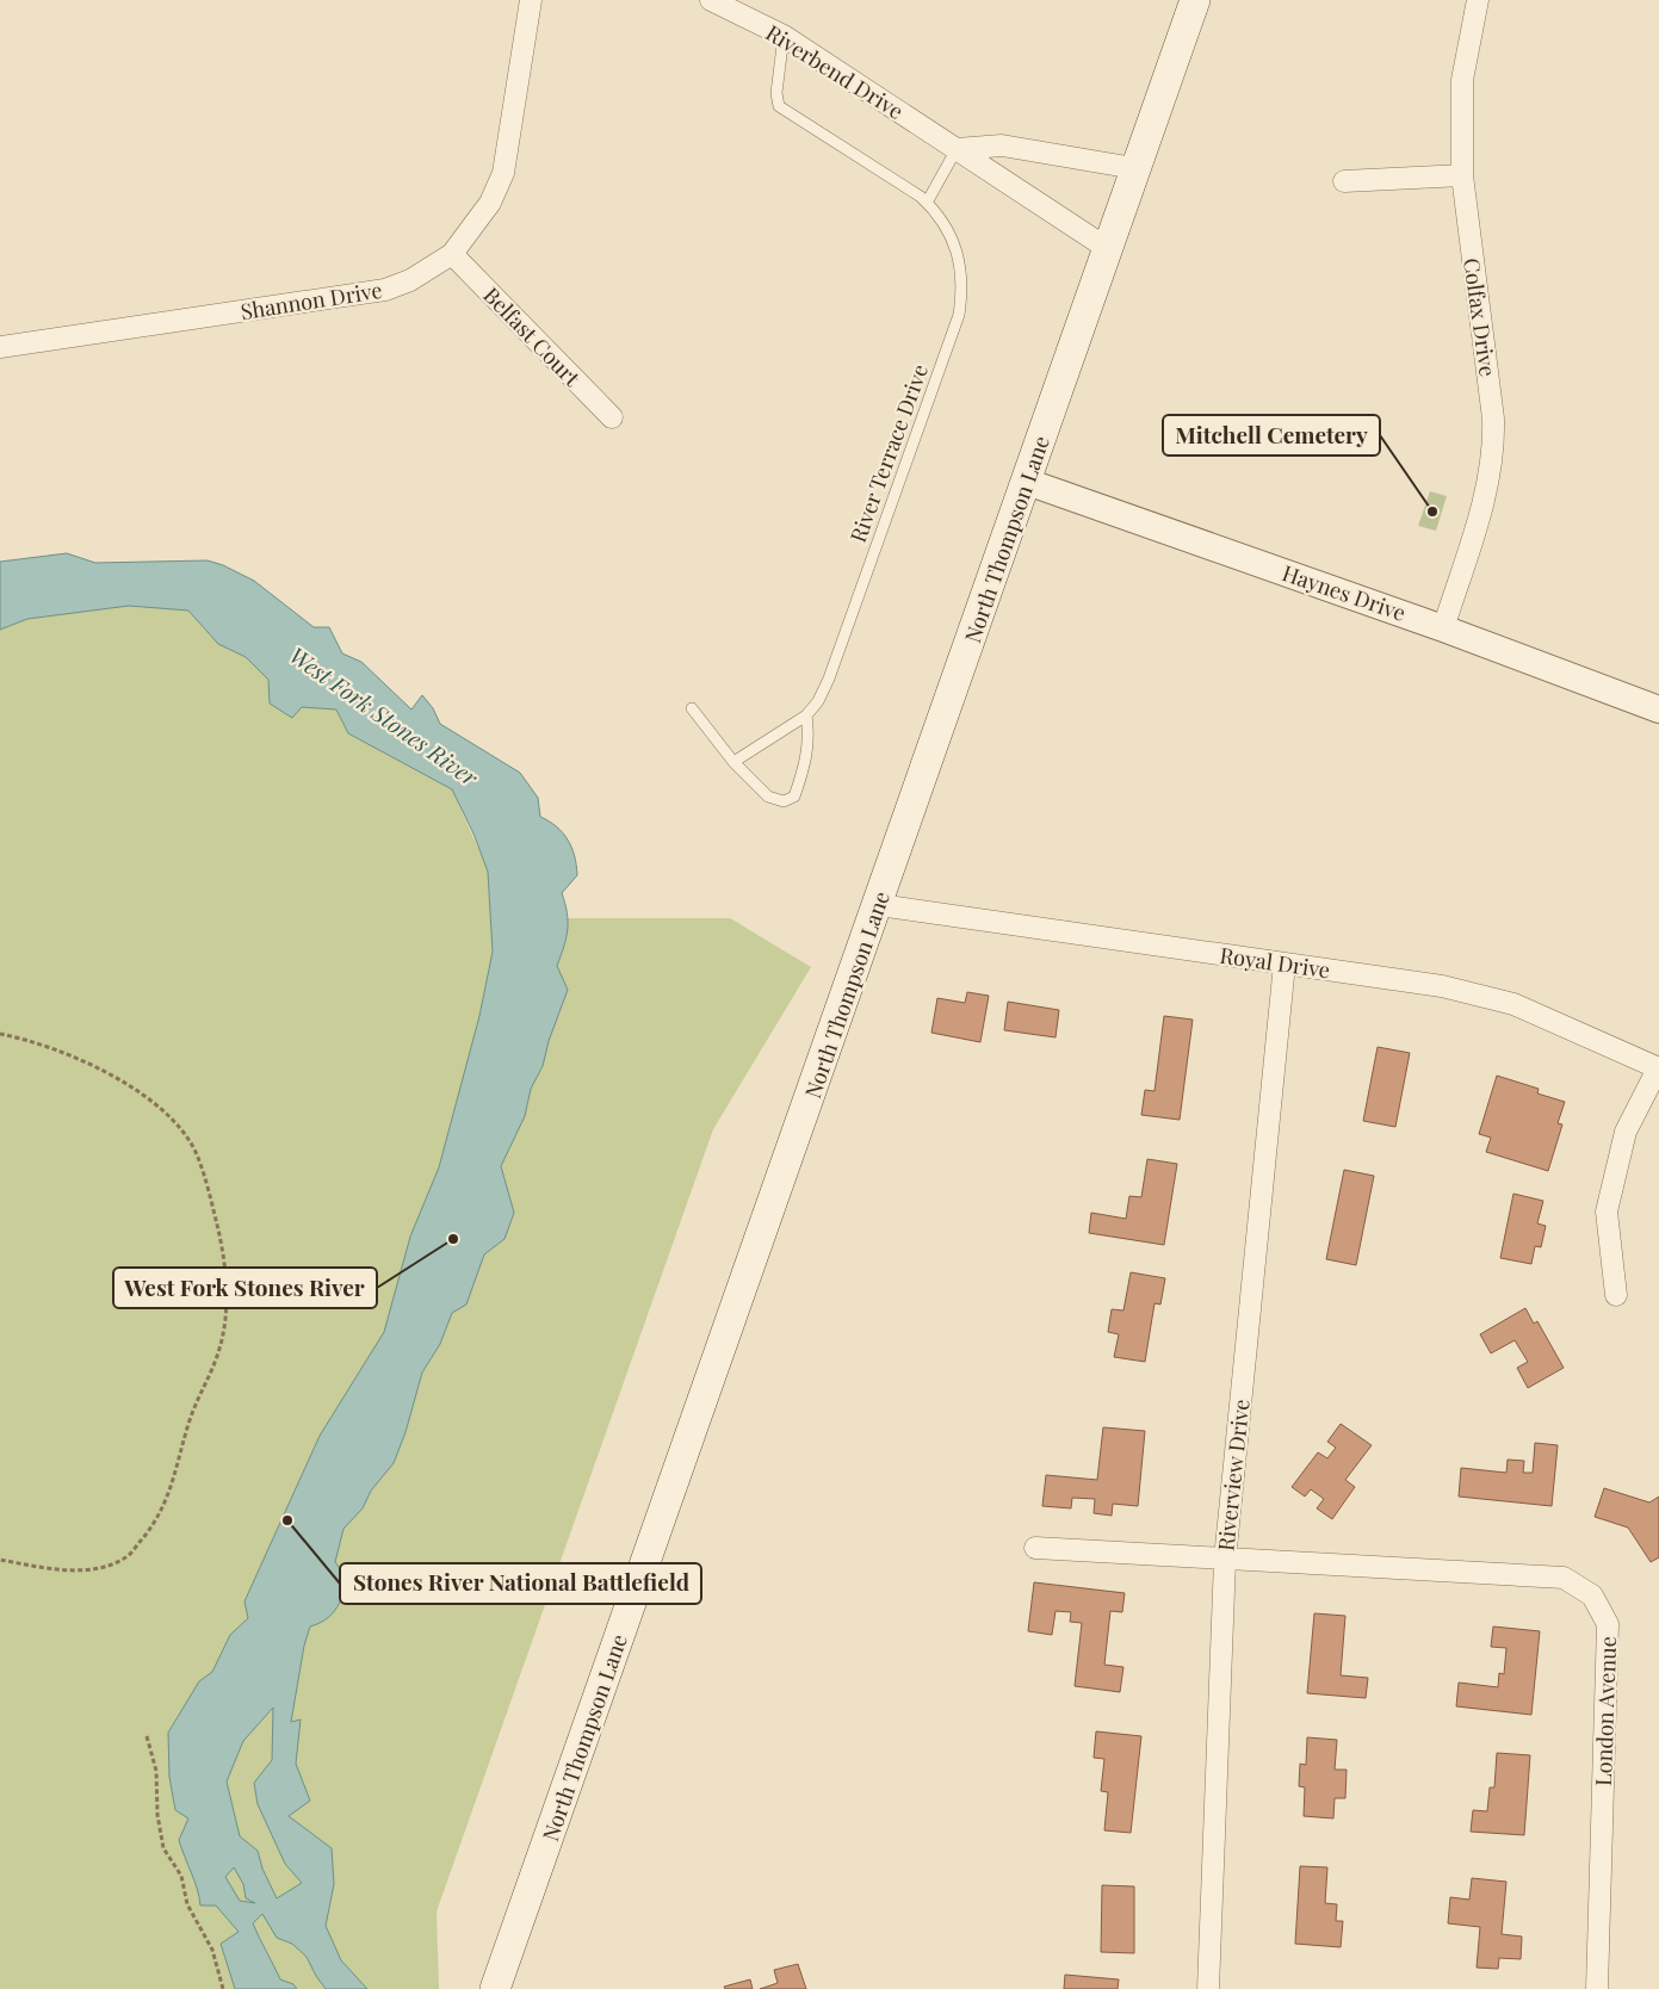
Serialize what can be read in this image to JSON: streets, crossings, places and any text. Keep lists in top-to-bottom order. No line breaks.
{"streets":{"main road":["North Thompson Lane"],"street":["Riverbend Drive","Shannon Drive","Colfax Drive","Belfast Court","Haynes Drive","Royal Drive","Riverview Drive","London Avenue"],"lane":["River Terrace Drive"]},"crossings":[["Riverbend Drive","River Terrace Drive"],["Riverbend Drive","North Thompson Lane"],["Shannon Drive","Belfast Court"],["Colfax Drive","Haynes Drive"],["North Thompson Lane","Haynes Drive"],["North Thompson Lane","Royal Drive"],["Royal Drive","Riverview Drive"],["Riverview Drive","London Avenue"]],"water":["West Fork Stones River"],"places":["Mitchell Cemetery","West Fork Stones River","Stones River National Battlefield"]}
